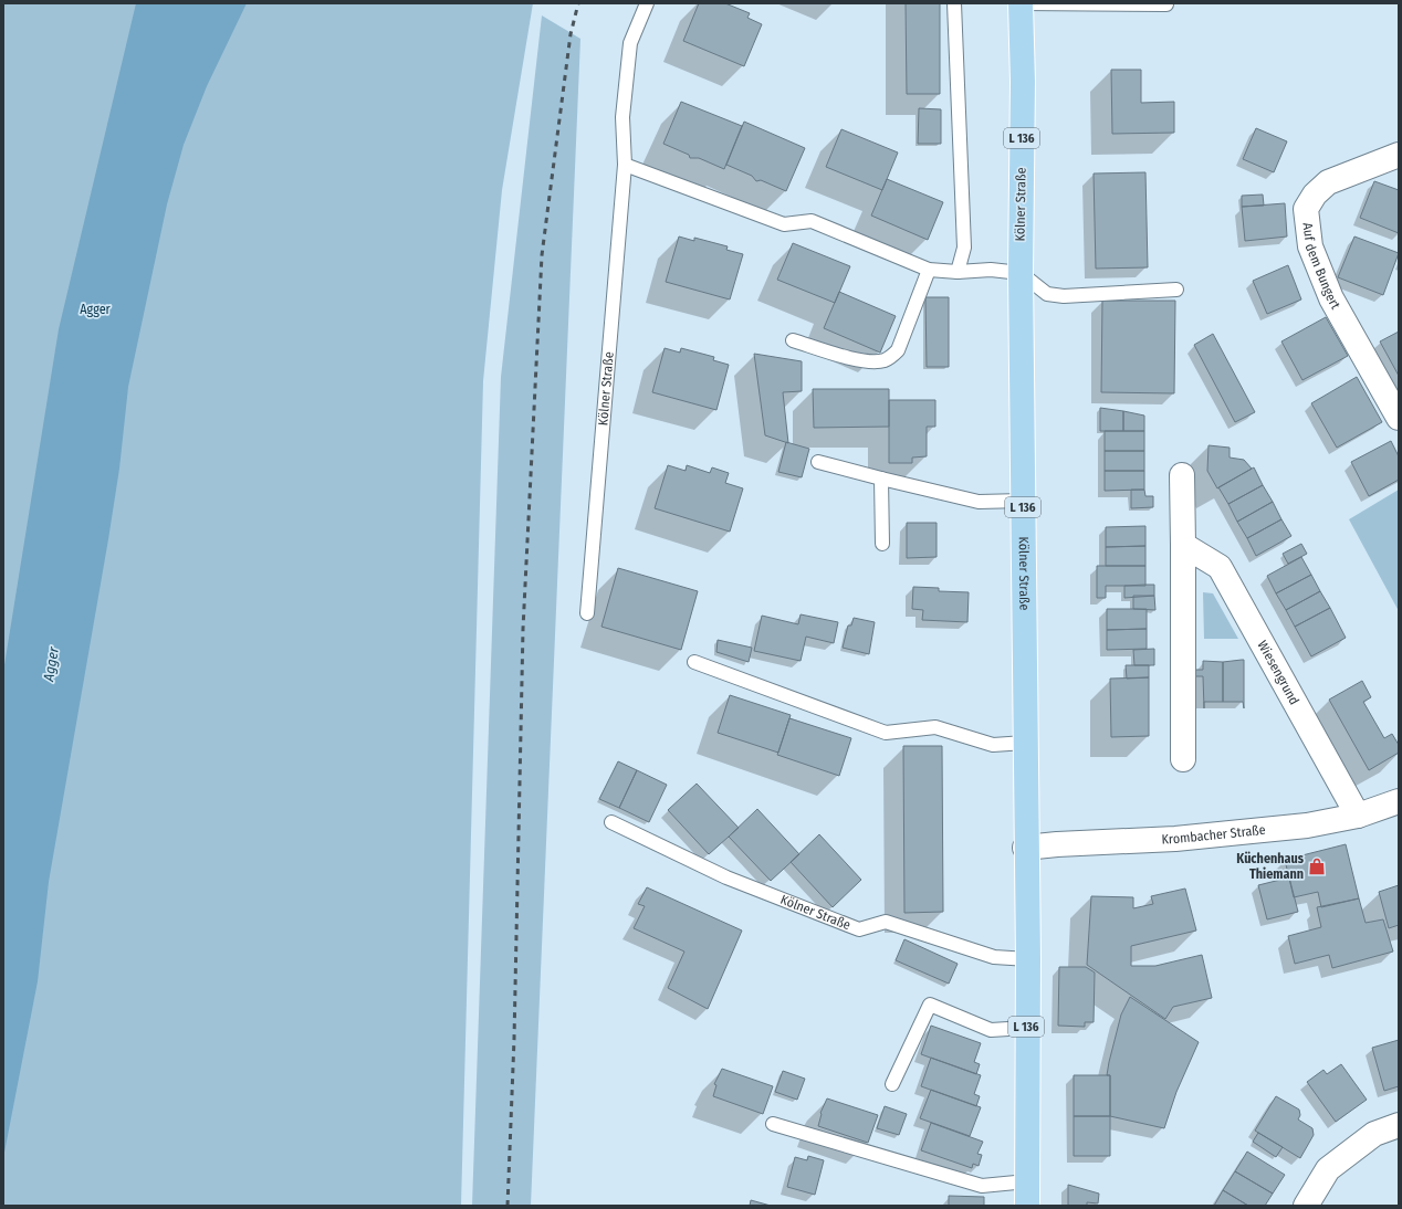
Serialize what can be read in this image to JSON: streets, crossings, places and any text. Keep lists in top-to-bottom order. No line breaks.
{"streets":{"main road":["L 136","Kölner Straße"],"street":["Auf dem Bungert","Wiesengrund","Krombacher Straße"]},"crossings":[["Kölner Straße","Krombacher Straße"],["Wiesengrund","Krombacher Straße"]],"water":["Agger"],"parks":["Agger"],"places":{"shop":["Küchenhaus Thiemann"]}}
